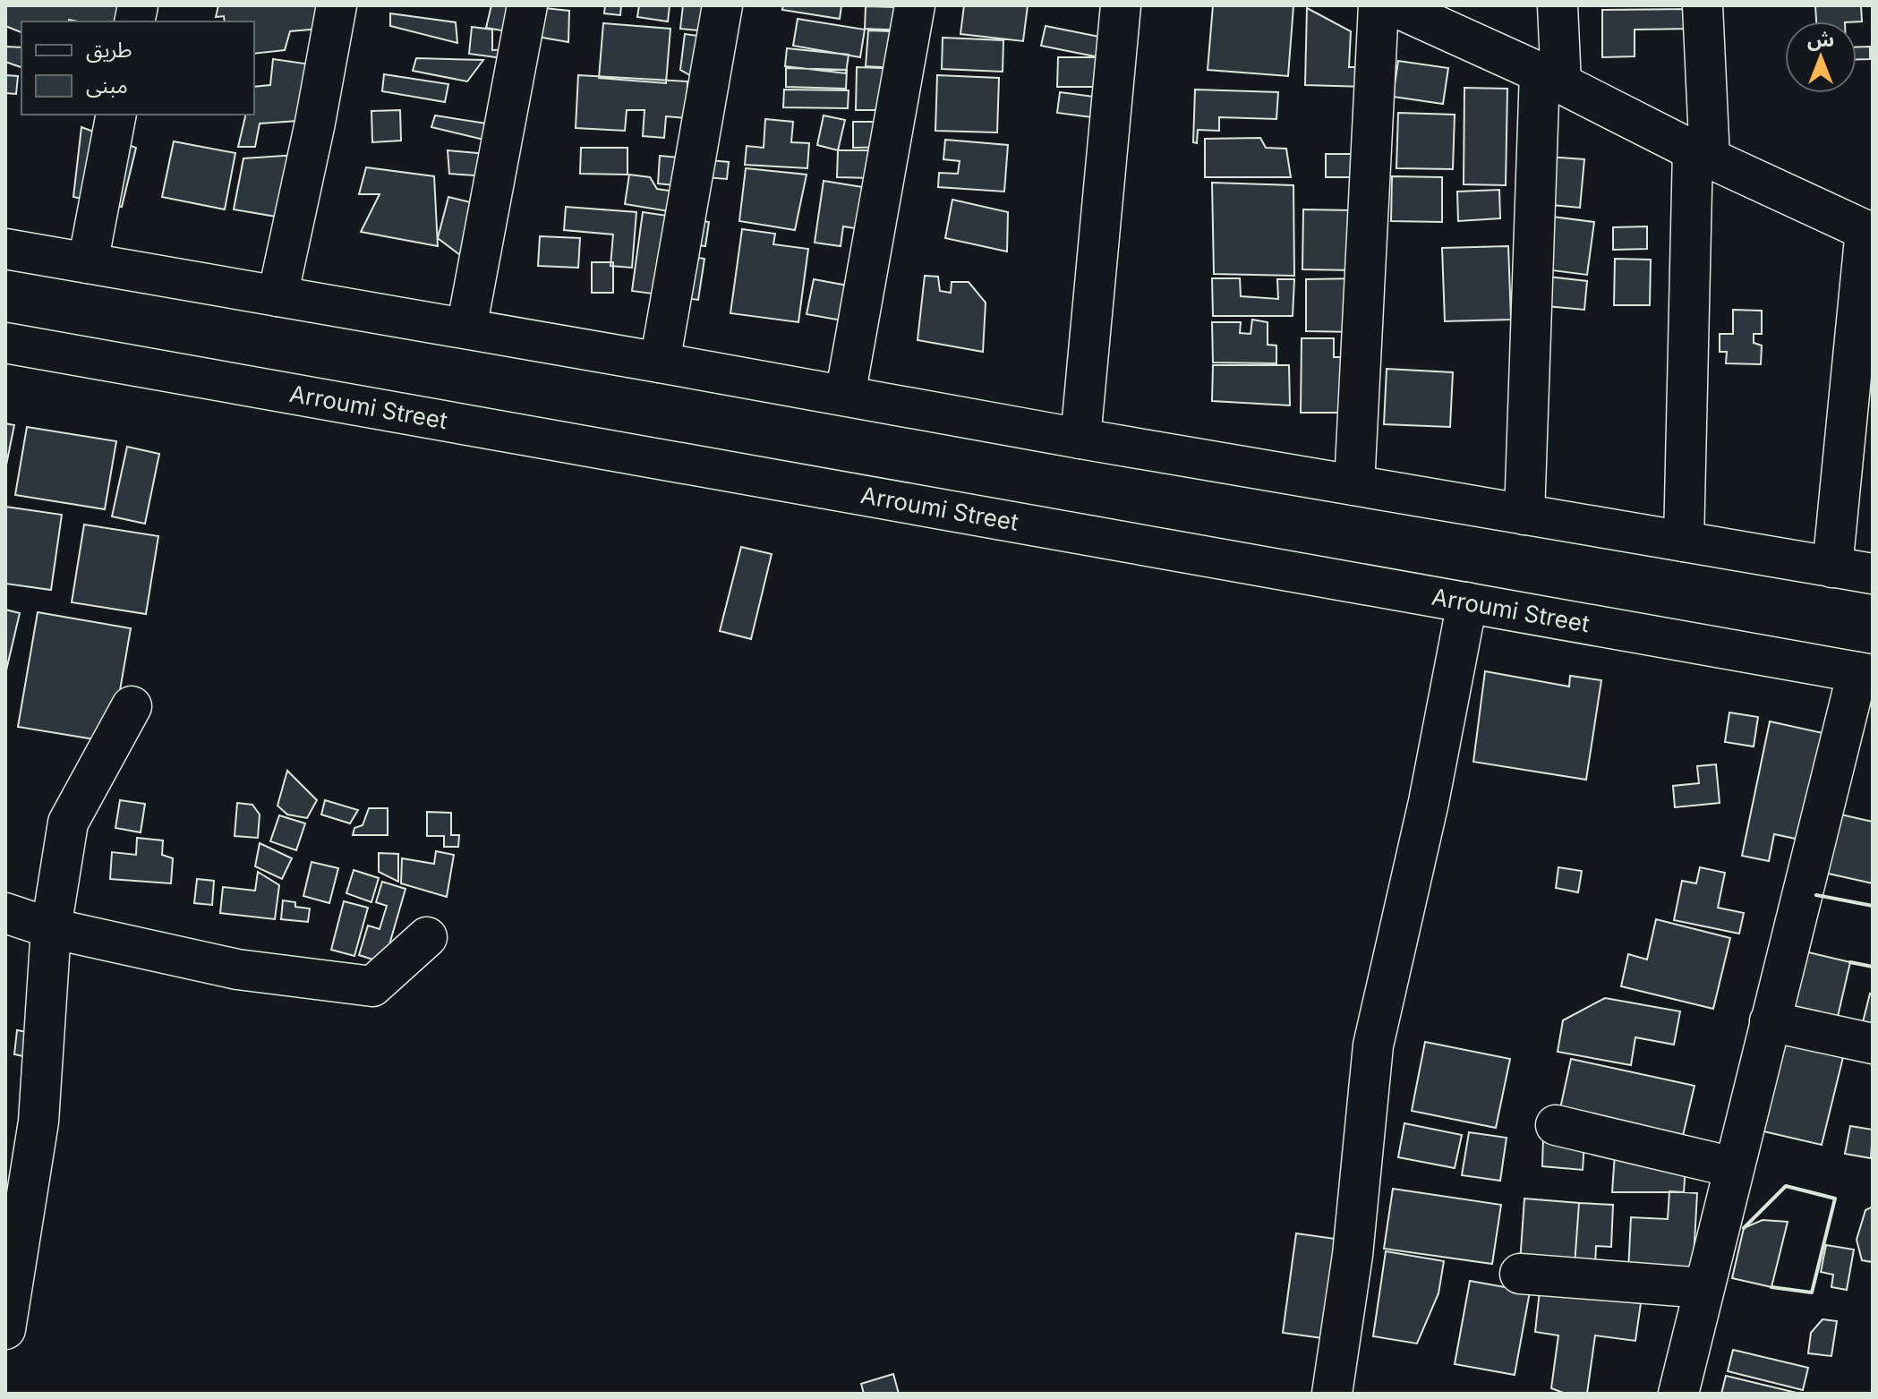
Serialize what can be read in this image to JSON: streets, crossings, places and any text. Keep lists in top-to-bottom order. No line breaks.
{"streets":{"street":["Arroumi Street"]},"legend":["طريق","مبنى"],"north":"top"}
